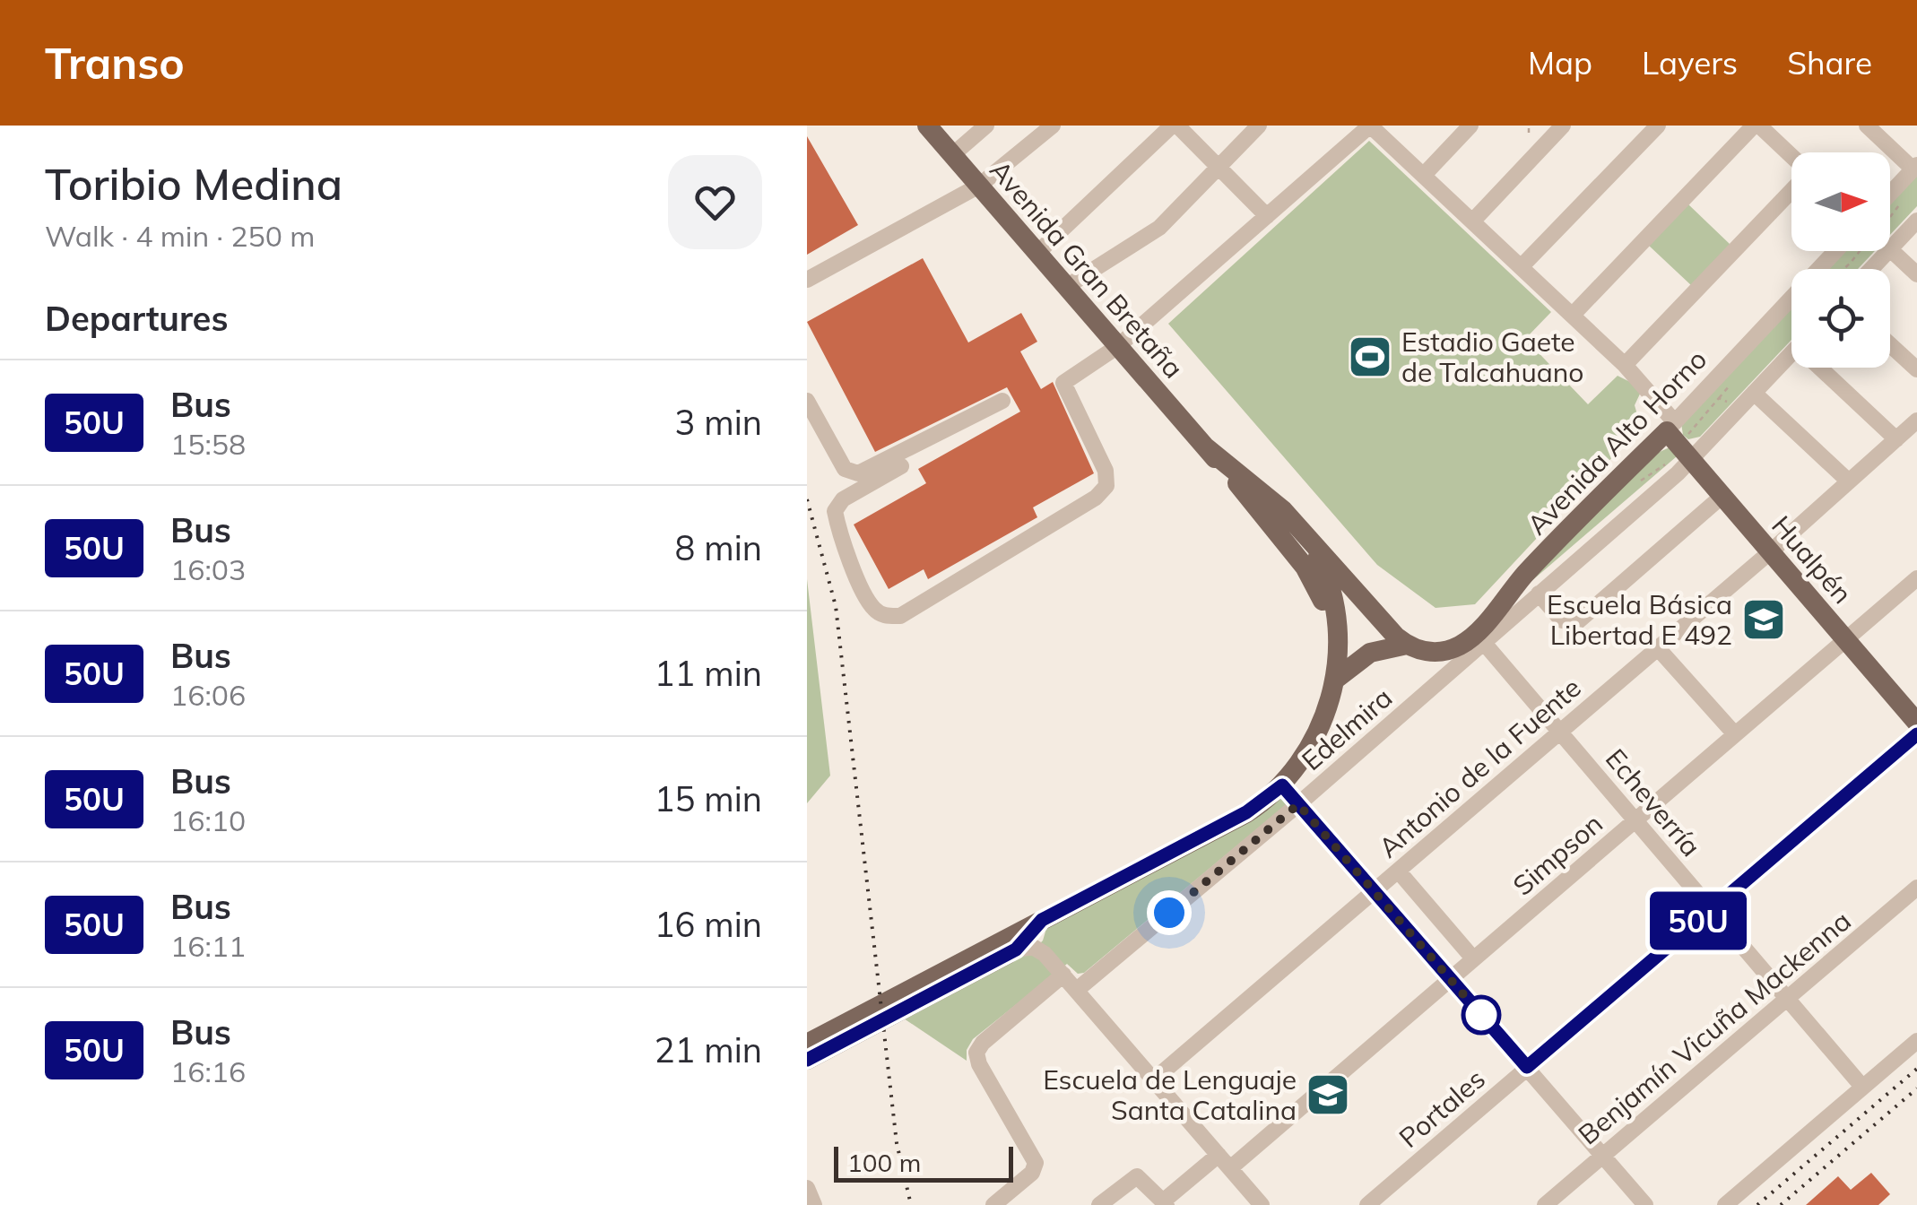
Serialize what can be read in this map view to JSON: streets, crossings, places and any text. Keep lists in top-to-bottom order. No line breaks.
{"streets":{"main road":["Avenida Gran Bretaña","Avenida Alto Horno","Hualpén"],"street":["Edelmira","Antonio de la Fuente","Echeverría","Simpson","Benjamín Vicuña Mackenna","Portales"]},"crossings":[["Avenida Gran Bretaña","Avenida Alto Horno"],["Avenida Alto Horno","Hualpén"],["Avenida Alto Horno","Edelmira"],["Avenida Alto Horno","Echeverría"],["Hualpén","Antonio de la Fuente"],["Hualpén","Simpson"],["Edelmira","Echeverría"],["Antonio de la Fuente","Echeverría"],["Echeverría","Simpson"],["Echeverría","Benjamín Vicuña Mackenna"],["Echeverría","Portales"]],"places":{"sports":["Estadio Gaete de Talcahuano"],"school or university":["Escuela Básica Libertad E 492","Escuela de Lenguaje Santa Catalina"]},"lines":["bus line 50U"],"scale_bar":"100 m","north":"right","page":{"header":"Transo","nav":["Map","Layers","Share"],"heading":[["Toribio Medina","Walk · 4 min · 250 m"],"Departures"],"on_map":"50U","list":[{"mark":"50U","name":"Bus","note":"15:58","value":"3 min"},{"mark":"50U","name":"Bus","note":"16:03","value":"8 min"},{"mark":"50U","name":"Bus","note":"16:06","value":"11 min"},{"mark":"50U","name":"Bus","note":"16:10","value":"15 min"},{"mark":"50U","name":"Bus","note":"16:11","value":"16 min"},{"mark":"50U","name":"Bus","note":"16:16","value":"21 min"}],"scale":"100 m"}}
